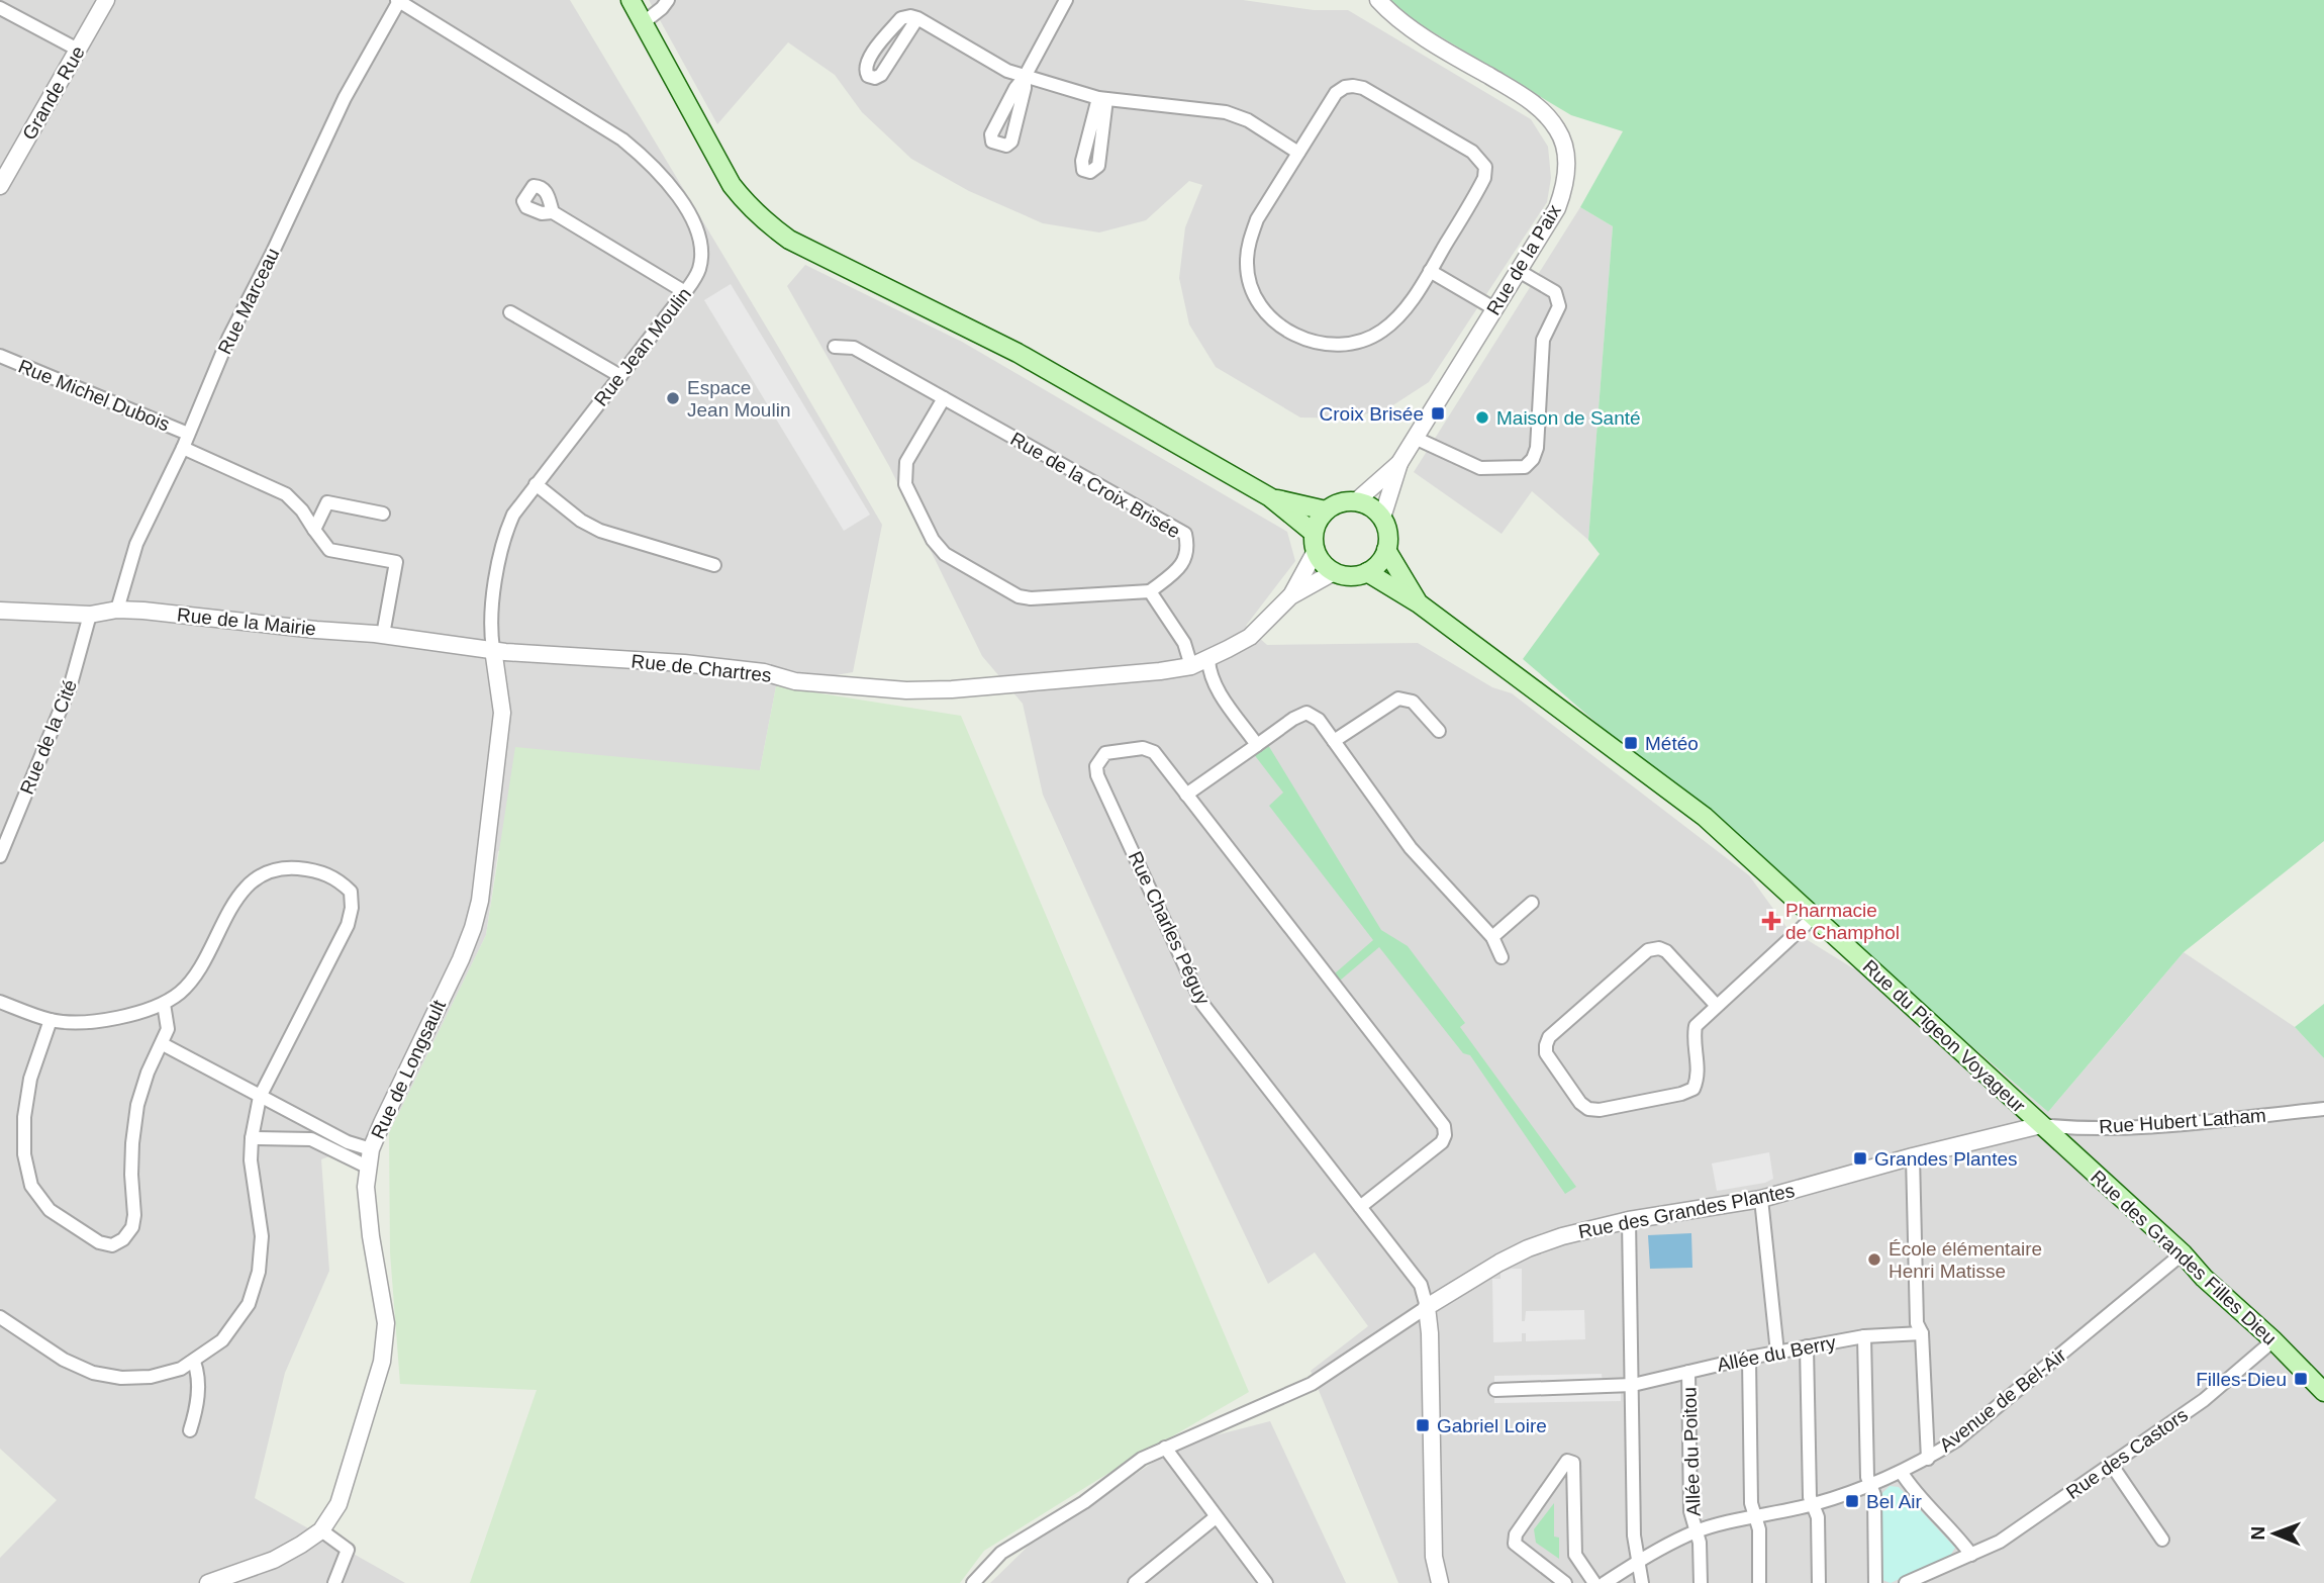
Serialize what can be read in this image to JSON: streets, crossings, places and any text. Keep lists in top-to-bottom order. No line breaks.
{"streets":{"main road":["Rue du Pigeon Voyageur","Rue des Grandes Filles Dieu"],"street":["Grande Rue","Rue de la Paix","Rue Marceau","Rue Jean Moulin","Rue Michel Dubois","Rue de la Croix Brisée","Rue de la Mairie","Rue de Chartres","Rue de la Cité","Rue Charles Péguy","Rue de Longsault","Rue Hubert Latham","Rue des Grandes Plantes","Allée du Berry","Avenue de Bel-Air","Allée du Poitou","Rue des Castors"]},"crossings":[["Rue de la Paix","Rue du Pigeon Voyageur"],["Rue Marceau","Rue Jean Moulin"],["Rue Marceau","Rue Michel Dubois"],["Rue Marceau","Rue de la Mairie"],["Rue Jean Moulin","Rue de la Mairie"],["Rue Jean Moulin","Rue de Chartres"],["Rue Jean Moulin","Rue de Longsault"],["Rue de la Mairie","Rue de Chartres"],["Rue de la Mairie","Rue de la Cité"],["Rue de la Mairie","Rue de Longsault"],["Rue de Chartres","Rue de Longsault"],["Rue Charles Péguy","Rue des Grandes Plantes"],["Rue du Pigeon Voyageur","Rue Hubert Latham"],["Rue du Pigeon Voyageur","Rue des Grandes Plantes"],["Rue du Pigeon Voyageur","Rue des Grandes Filles Dieu"],["Rue Hubert Latham","Rue des Grandes Plantes"],["Rue Hubert Latham","Rue des Grandes Filles Dieu"],["Rue des Grandes Plantes","Rue des Grandes Filles Dieu"],["Rue des Grandes Filles Dieu","Avenue de Bel-Air"],["Rue des Grandes Filles Dieu","Rue des Castors"],["Allée du Berry","Allée du Poitou"],["Avenue de Bel-Air","Allée du Poitou"]],"places":{"other":["Espace Jean Moulin","Maison de Santé","École élémentaire Henri Matisse"],"transit":["Croix Brisée","Météo","Grandes Plantes","Filles-Dieu","Gabriel Loire","Bel Air"],"health":["Pharmacie de Champhol"]},"north":"left"}
